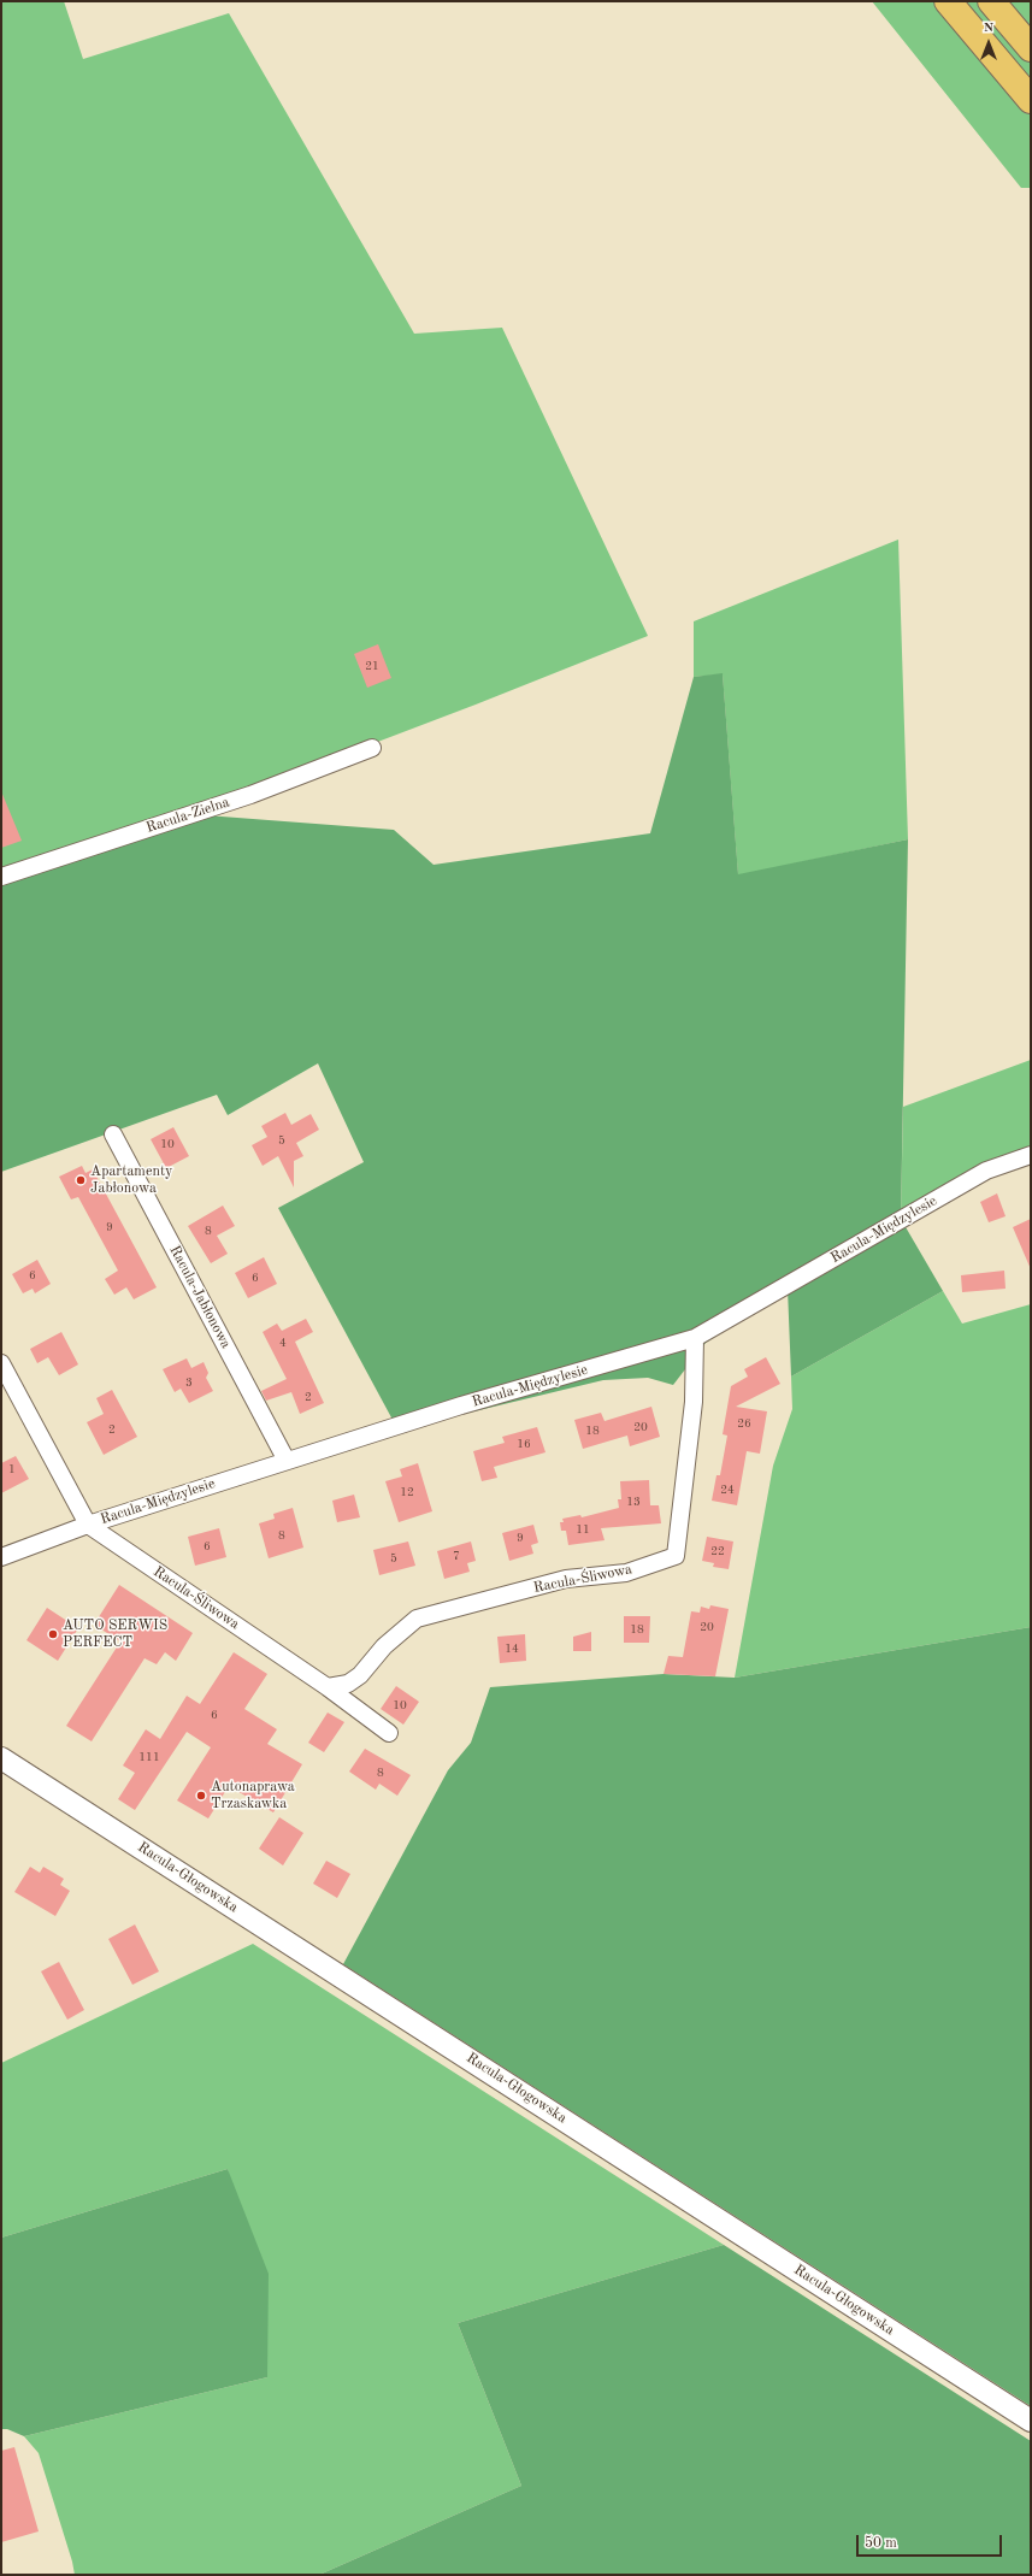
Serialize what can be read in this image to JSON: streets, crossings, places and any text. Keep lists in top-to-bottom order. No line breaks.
{"streets":{"street":["Racula-Zielna","Racula-Międzylesie","Racula-Jabłonowa","Racula-Śliwowa","Racula-Głogowska"]},"crossings":[["Racula-Międzylesie","Racula-Jabłonowa"],["Racula-Międzylesie","Racula-Śliwowa"]],"places":["Apartamenty Jabłonowa","AUTO SERWIS PERFECT","Autonaprawa Trzaskawka"],"house_numbers":["21","5","10","9","8","6","6","4","3","2","26","20","2","18","16","1","24","12","13","11","8","9","6","22","7","5","20","18","14","10","6","111","8"],"scale_bar":"50 m","north":"top"}
